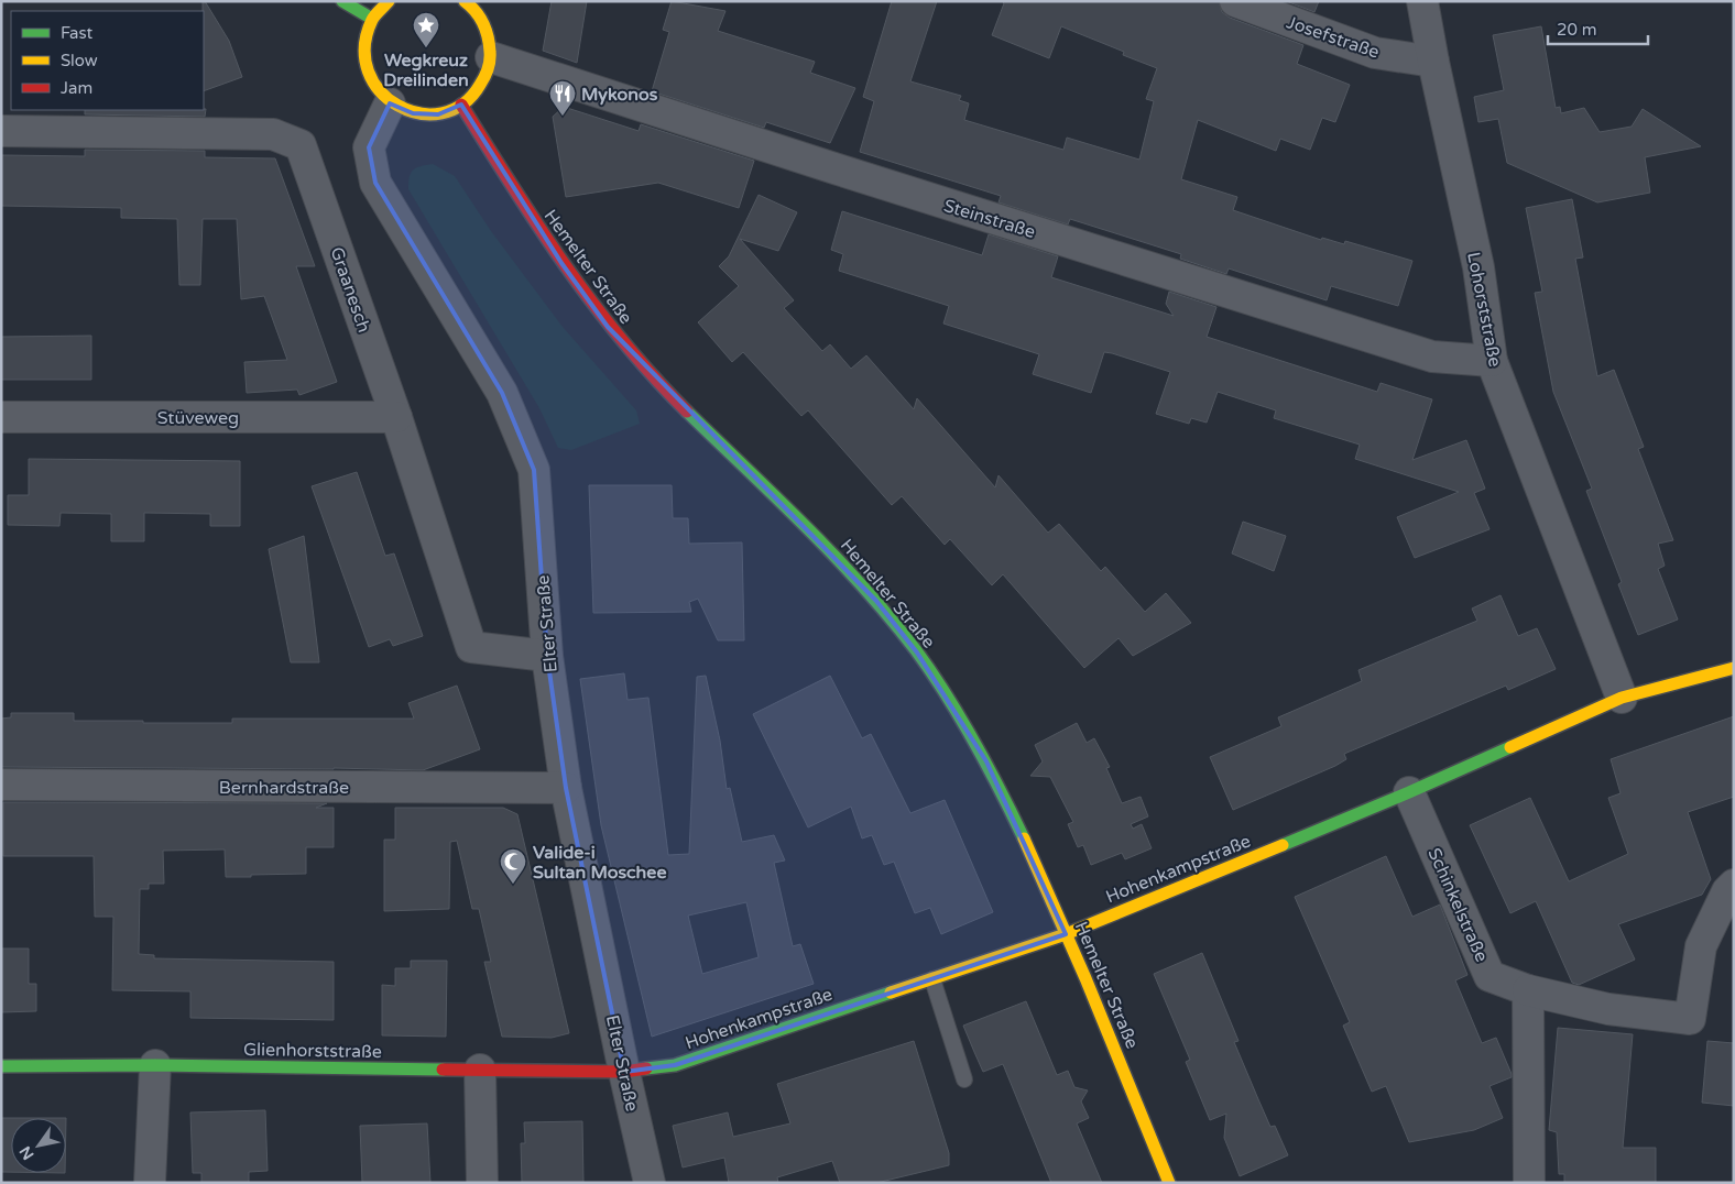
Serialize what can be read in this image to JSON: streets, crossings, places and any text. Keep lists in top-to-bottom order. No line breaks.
{"streets":{"street":["Josefstraße","Steinstraße","Hemelter Straße","Graanesch","Lohorststraße","Stüveweg","Elter Straße","Bernhardstraße","Hohenkampstraße","Schinkelstraße","Glienhorststraße"]},"crossings":[["Josefstraße","Lohorststraße"],["Steinstraße","Lohorststraße"],["Hemelter Straße","Hohenkampstraße"],["Graanesch","Stüveweg"],["Graanesch","Elter Straße"],["Lohorststraße","Hohenkampstraße"],["Elter Straße","Bernhardstraße"],["Elter Straße","Hohenkampstraße"],["Elter Straße","Glienhorststraße"],["Hohenkampstraße","Schinkelstraße"],["Hohenkampstraße","Glienhorststraße"]],"places":{"place":["Wegkreuz Dreilinden"],"restaurant":["Mykonos"],"mosque":["Valide-i Sultan Moschee"]},"legend":["Fast","Slow","Jam"],"scale_bar":"20 m","north":"bottom left"}
